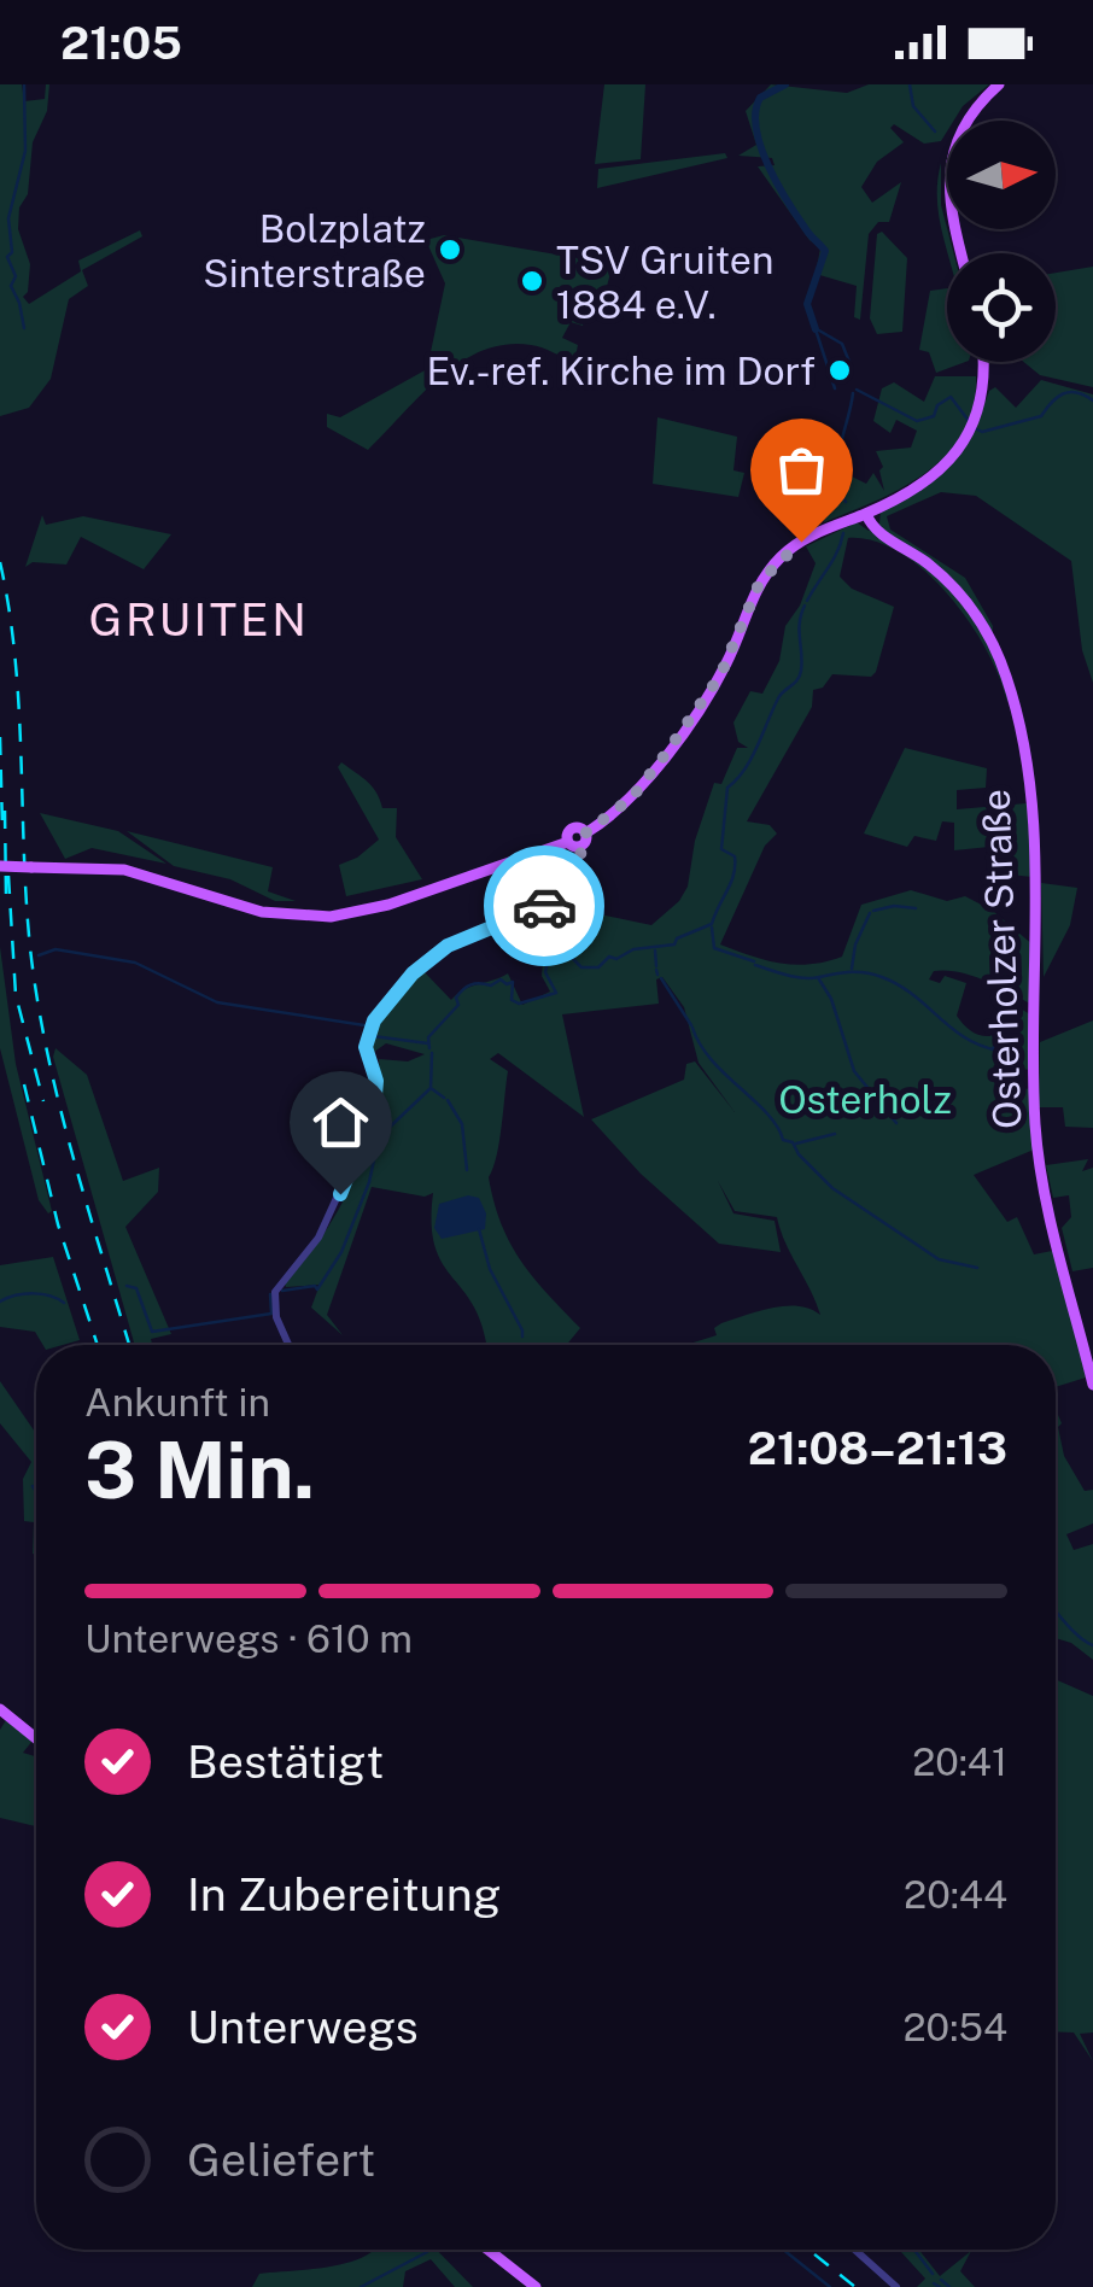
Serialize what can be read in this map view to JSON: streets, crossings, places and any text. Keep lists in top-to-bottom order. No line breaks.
{"streets":{"main road":["Osterholzer Straße"]},"districts":["GRUITEN"],"parks":["Osterholz"],"places":["Bolzplatz Sinterstraße","TSV Gruiten 1884 e.V.","Ev.-ref. Kirche im Dorf"],"north":"right","page":{"status":"21:05","heading":["3 Min.","Ankunft in","21:08–21:13"],"bar":"Unterwegs · 610 m","list":[["Bestätigt","20:41"],["In Zubereitung","20:44"],["Unterwegs","20:54"],"Geliefert"]}}
